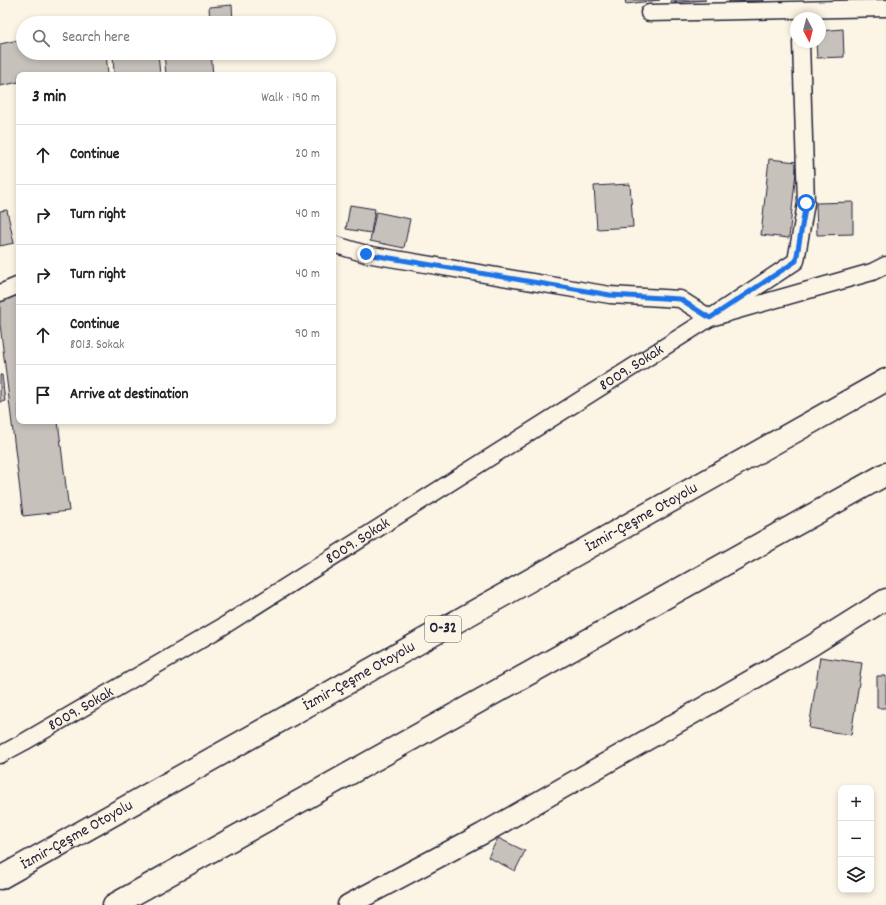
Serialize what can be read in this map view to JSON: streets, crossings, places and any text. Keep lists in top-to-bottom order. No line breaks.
{"streets":{"highway":["İzmir-Çeşme Otoyolu","O-32"],"street":["8009. Sokak"]},"north":"bottom","page":{"search":"Search here","heading":["3 min","Walk · 190 m"],"list":[["Continue","20 m"],["Turn right","40 m"],["Turn right","40 m"],["Continue","8013. Sokak","90 m"],"Arrive at destination"],"map_buttons":["+","−"]}}
